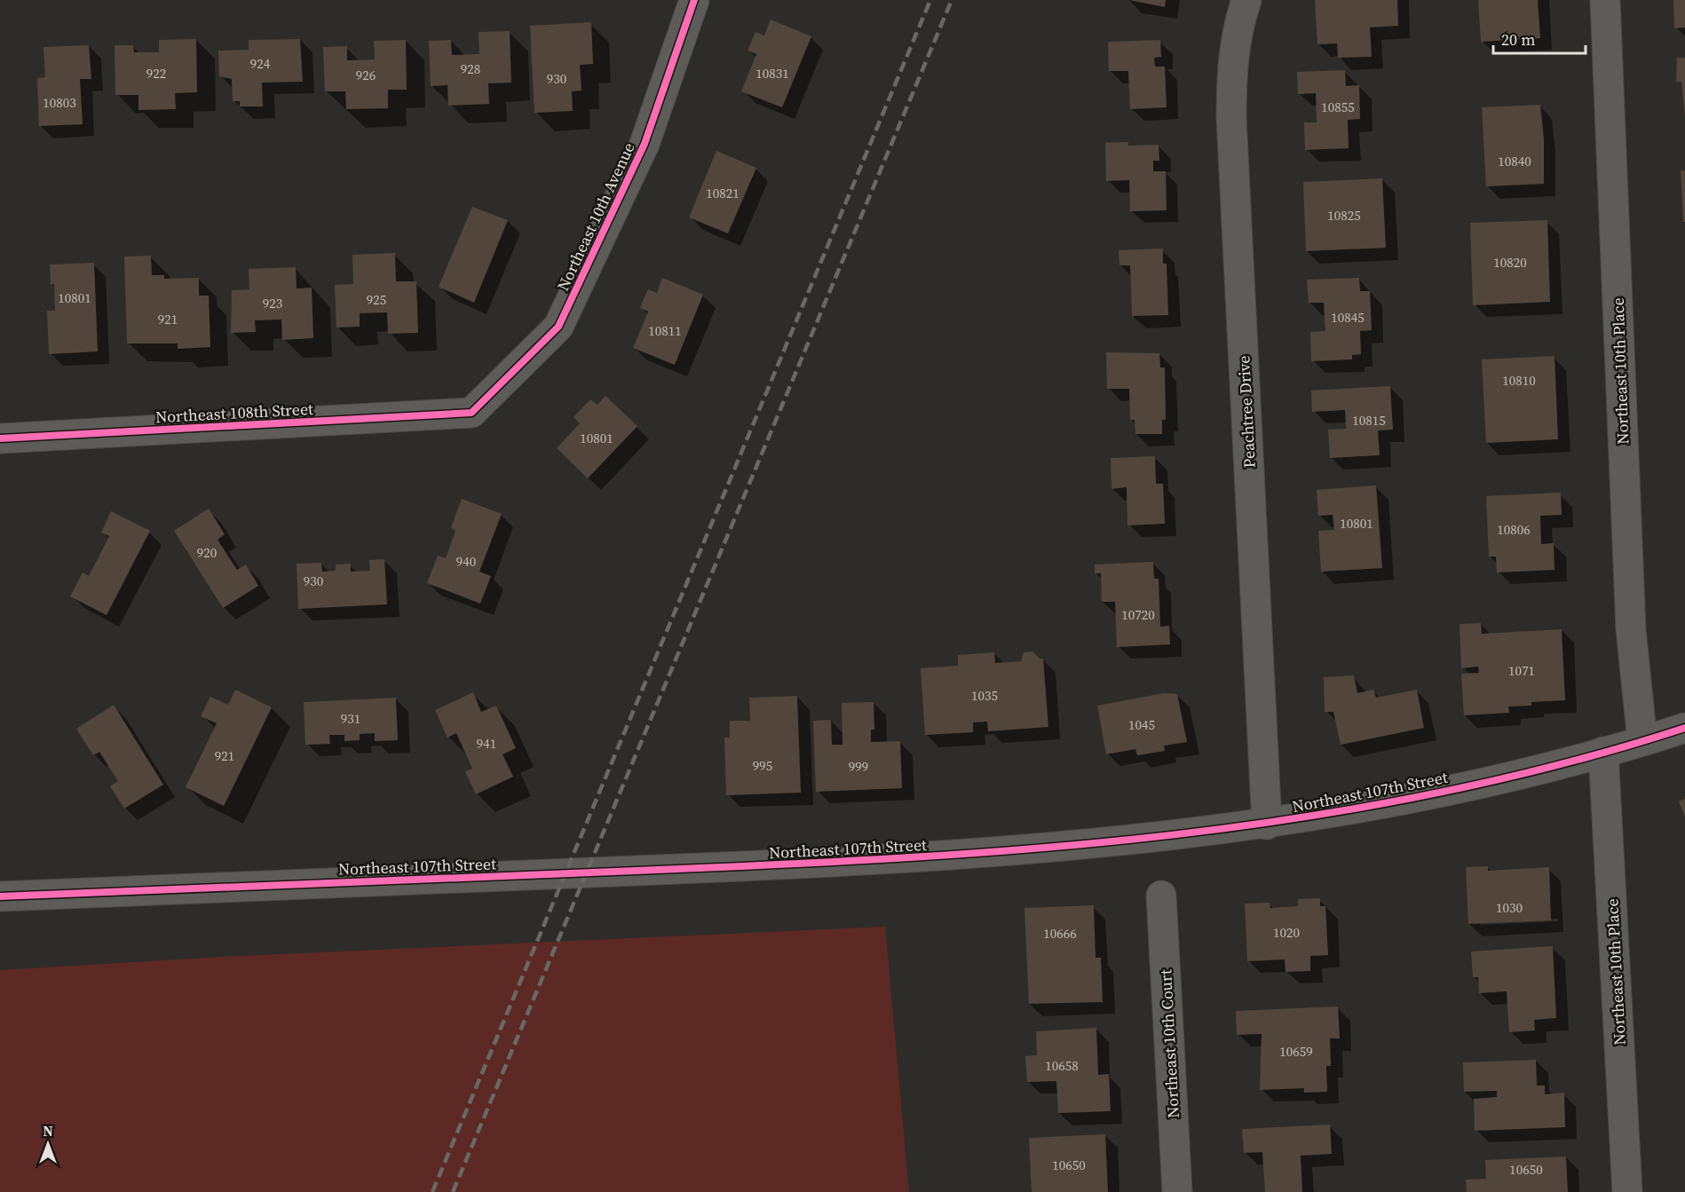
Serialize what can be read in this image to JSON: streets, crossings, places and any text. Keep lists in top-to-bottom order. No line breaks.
{"streets":{"street":["Northeast 10th Avenue","Northeast 10th Place","Peachtree Drive","Northeast 108th Street","Northeast 107th Street","Northeast 10th Court"]},"crossings":[["Northeast 10th Avenue","Northeast 108th Street"],["Northeast 10th Place","Northeast 107th Street"],["Peachtree Drive","Northeast 107th Street"]],"house_numbers":["924","928","922","10831","926","930","10803","10855","10840","10821","10825","10820","10801","925","923","10845","921","10811","10810","10815","10801","10801","10806","920","940","930","10720","1071","1035","931","1045","941","921","995","999","1030","1020","10666","10659","10658","10650","10650"],"scale_bar":"20 m","north":"top"}
